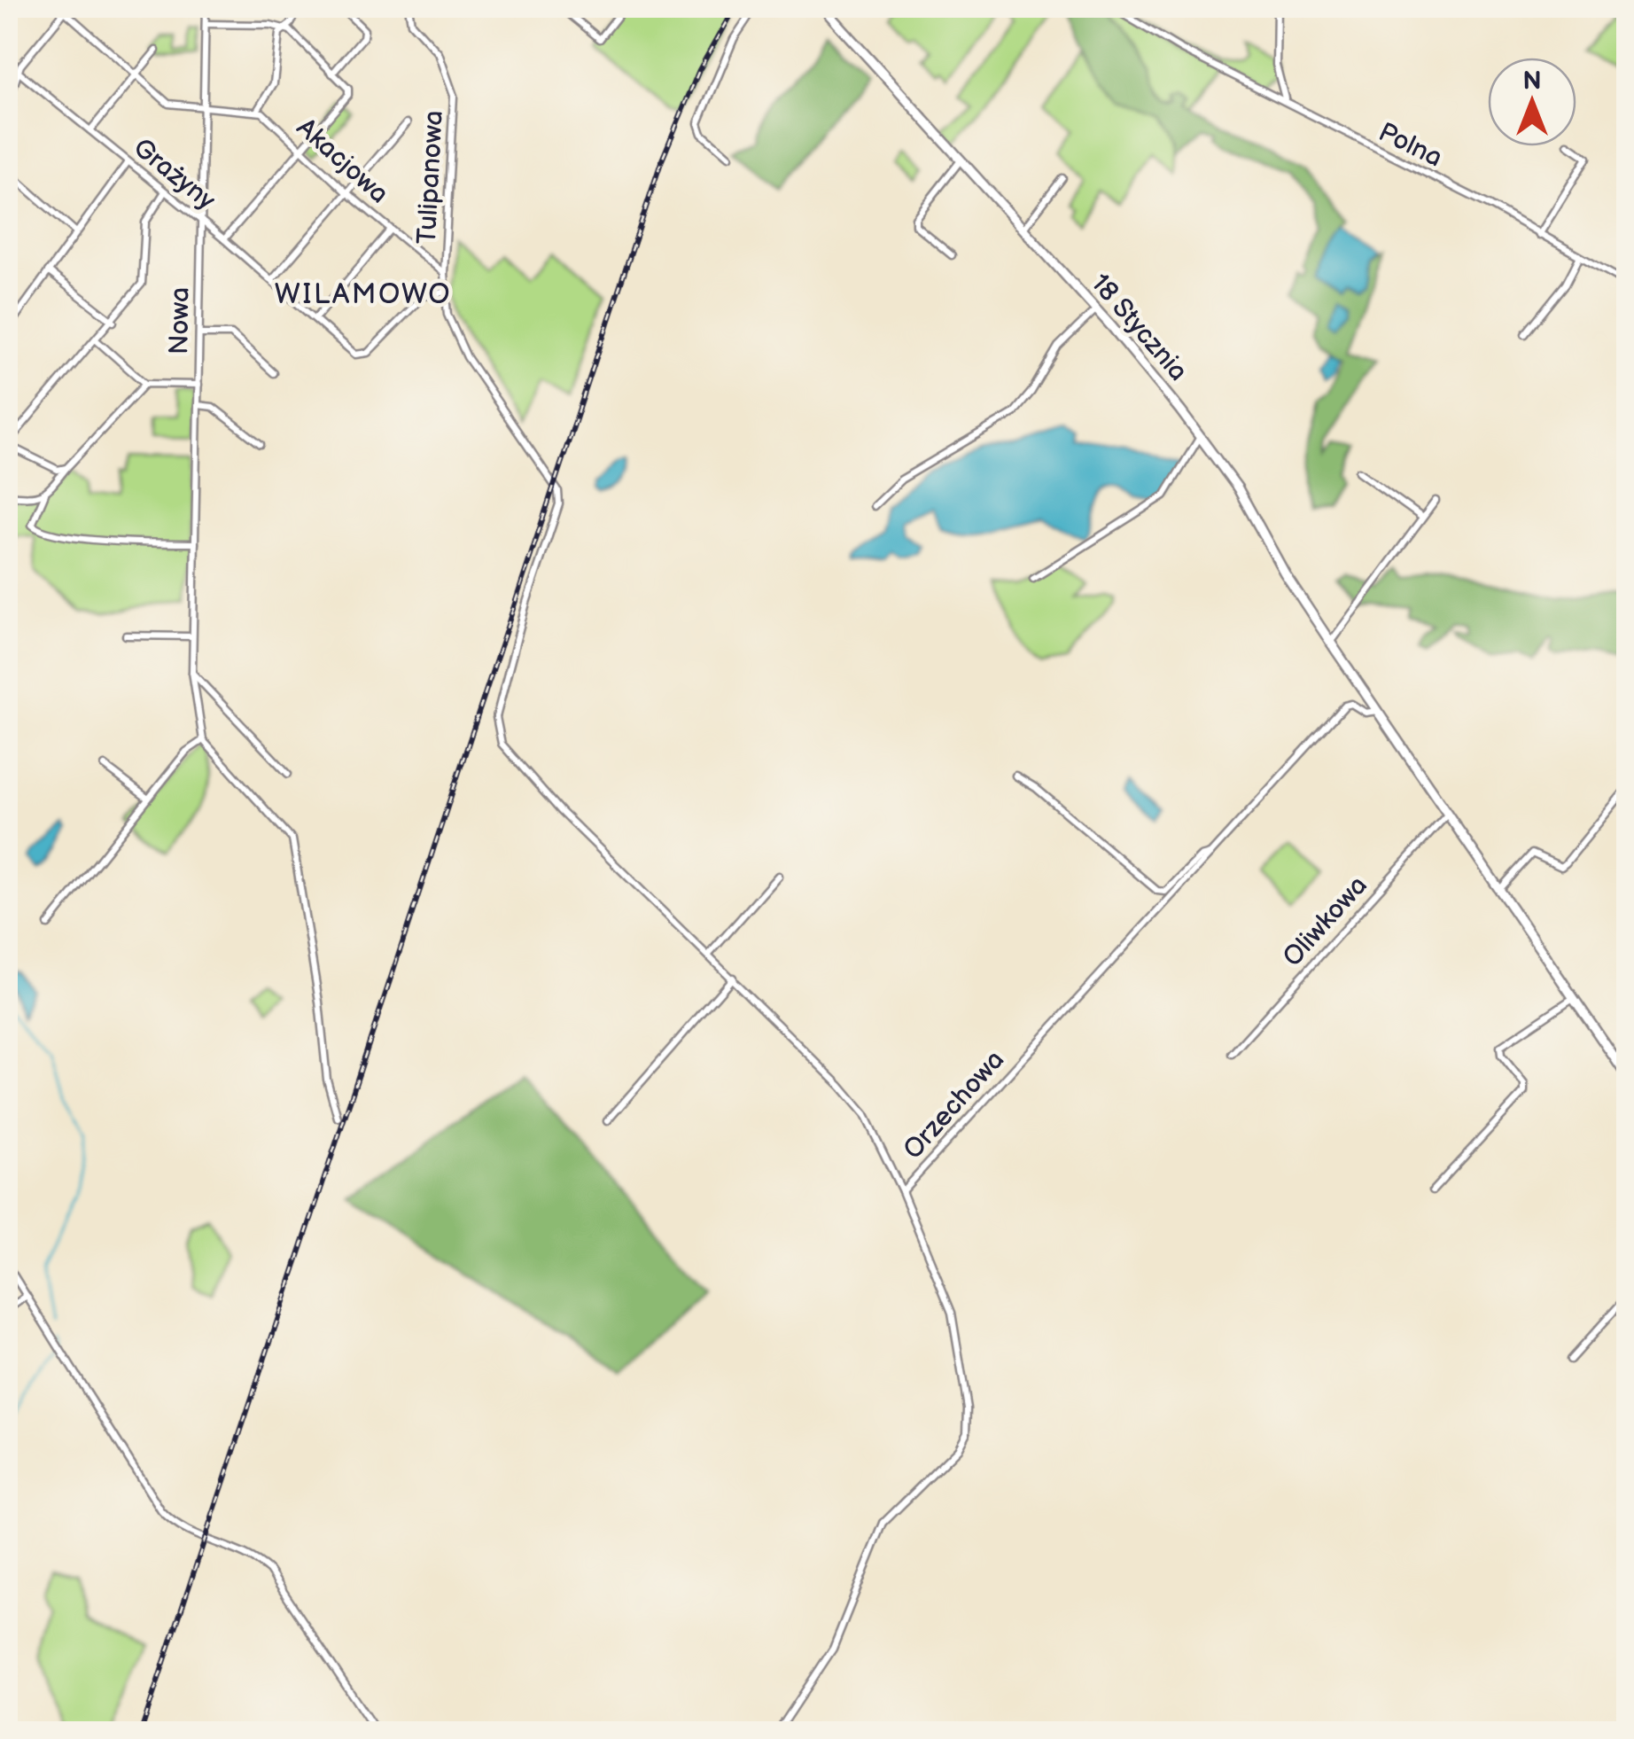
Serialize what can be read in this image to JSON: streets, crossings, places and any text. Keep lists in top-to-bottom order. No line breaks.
{"streets":{"street":["Polna","Akacjowa","Grażyny","Tulipanowa","Nowa","18 Stycznia","Oliwkowa","Orzechowa"]},"crossings":[["Akacjowa","Tulipanowa"],["Grażyny","Tulipanowa"],["Grażyny","Nowa"],["Tulipanowa","Orzechowa"],["18 Stycznia","Oliwkowa"],["18 Stycznia","Orzechowa"]],"districts":["WILAMOWO"],"north":"top"}
